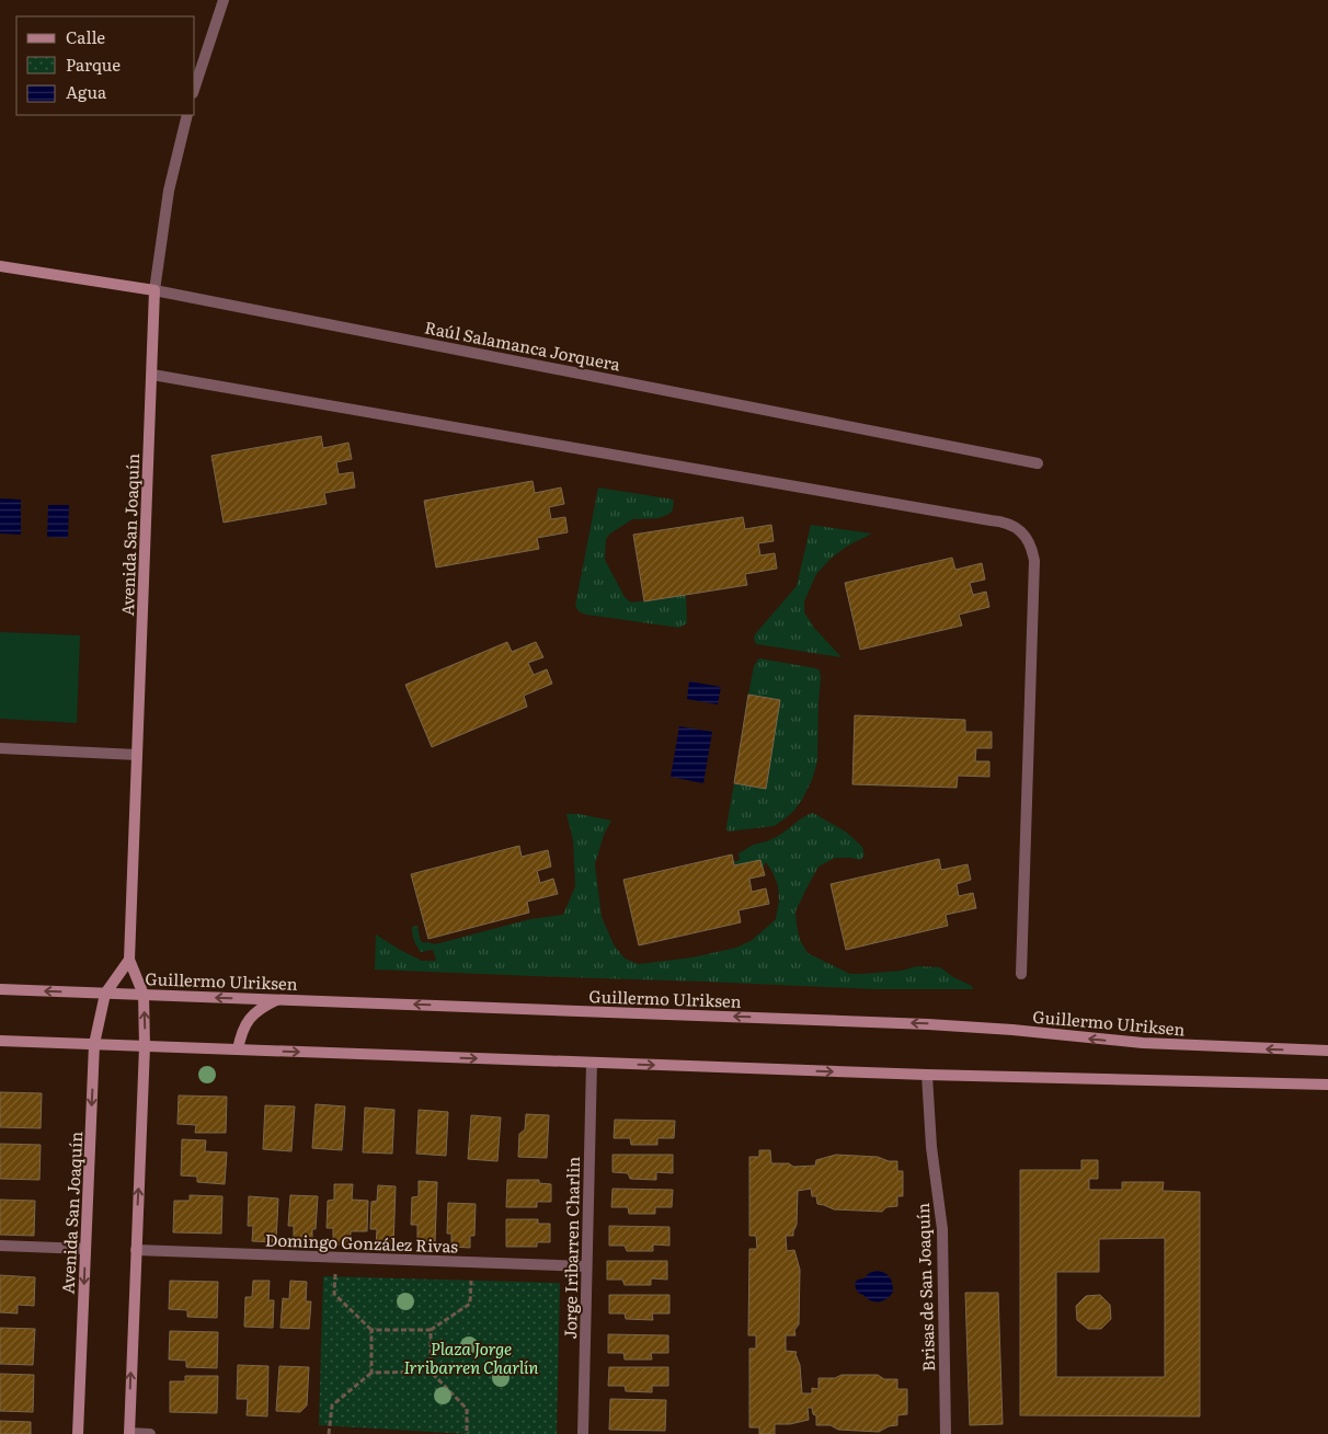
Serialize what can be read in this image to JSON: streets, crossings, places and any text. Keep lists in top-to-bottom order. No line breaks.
{"streets":{"main road":["Raúl Salamanca Jorquera","Avenida San Joaquín","Guillermo Ulriksen"],"street":["Domingo González Rivas","Jorge Iribarren Charlin","Brisas de San Joaquín"]},"crossings":[["Raúl Salamanca Jorquera","Avenida San Joaquín"],["Avenida San Joaquín","Guillermo Ulriksen"],["Domingo González Rivas","Jorge Iribarren Charlin"]],"parks":["Plaza Jorge Irribarren Charlín"],"legend":["Calle","Parque","Agua"]}
